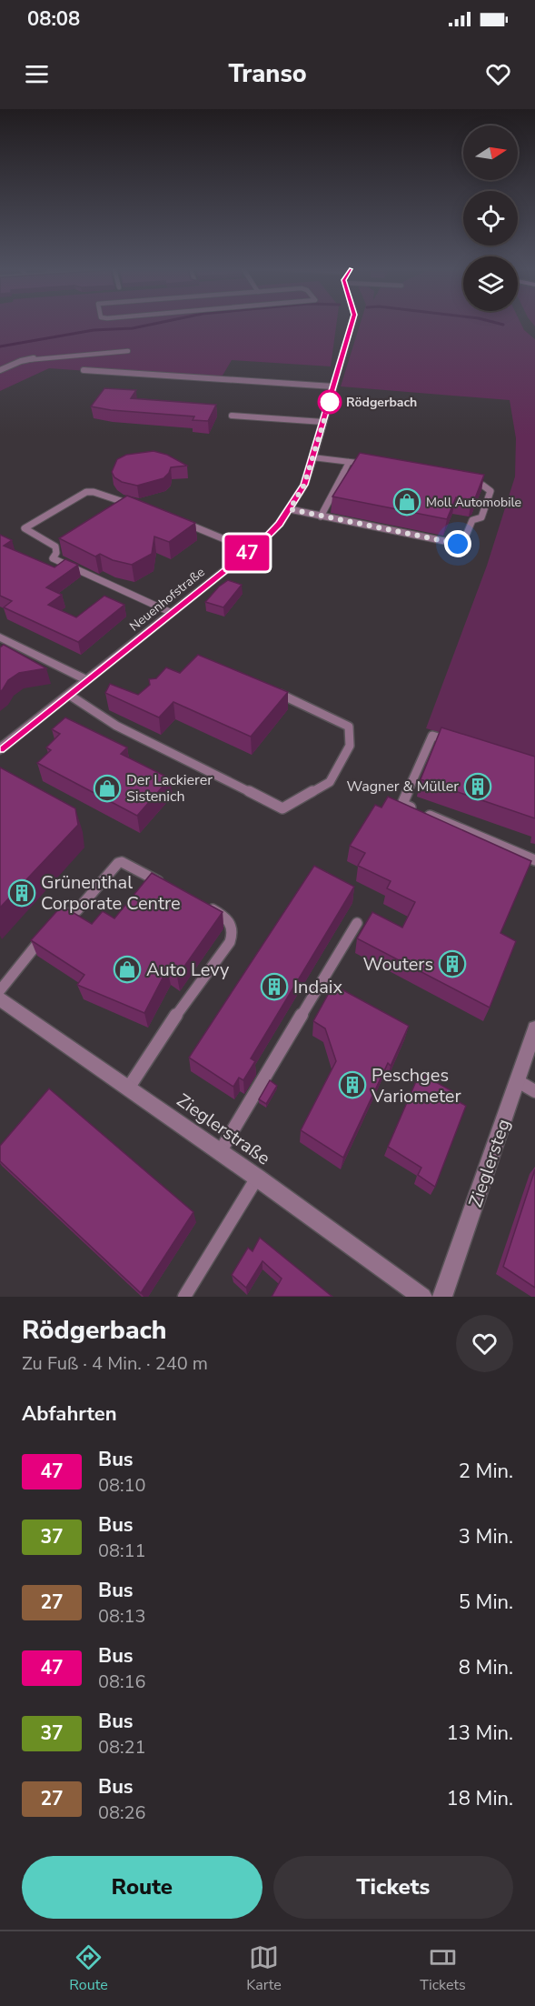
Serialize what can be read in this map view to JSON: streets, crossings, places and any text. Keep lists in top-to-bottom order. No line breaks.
{"streets":{"street":["Neuenhofstraße","Zieglerstraße","Zieglersteg"]},"places":{"other":["Rödgerbach"],"shop":["Moll Automobile","Der Lackierer Sistenich","Auto Levy"],"building":["Wagner & Müller","Grünenthal Corporate Centre","Wouters","Indaix","Peschges Variometer"]},"lines":["bus line 47"],"north":"right","page":{"status":"08:08","header":"Transo","on_map":"47","heading":[["Rödgerbach","Zu Fuß · 4 Min. · 240 m"],"Abfahrten"],"list":[{"mark":"47","name":"Bus","note":"08:10","value":"2 Min."},{"mark":"37","name":"Bus","note":"08:11","value":"3 Min."},{"mark":"27","name":"Bus","note":"08:13","value":"5 Min."},{"mark":"47","name":"Bus","note":"08:16","value":"8 Min."},{"mark":"37","name":"Bus","note":"08:21","value":"13 Min."},{"mark":"27","name":"Bus","note":"08:26","value":"18 Min."}],"buttons":["Route","Tickets"],"tabs":["Route","Karte","Tickets"]}}
